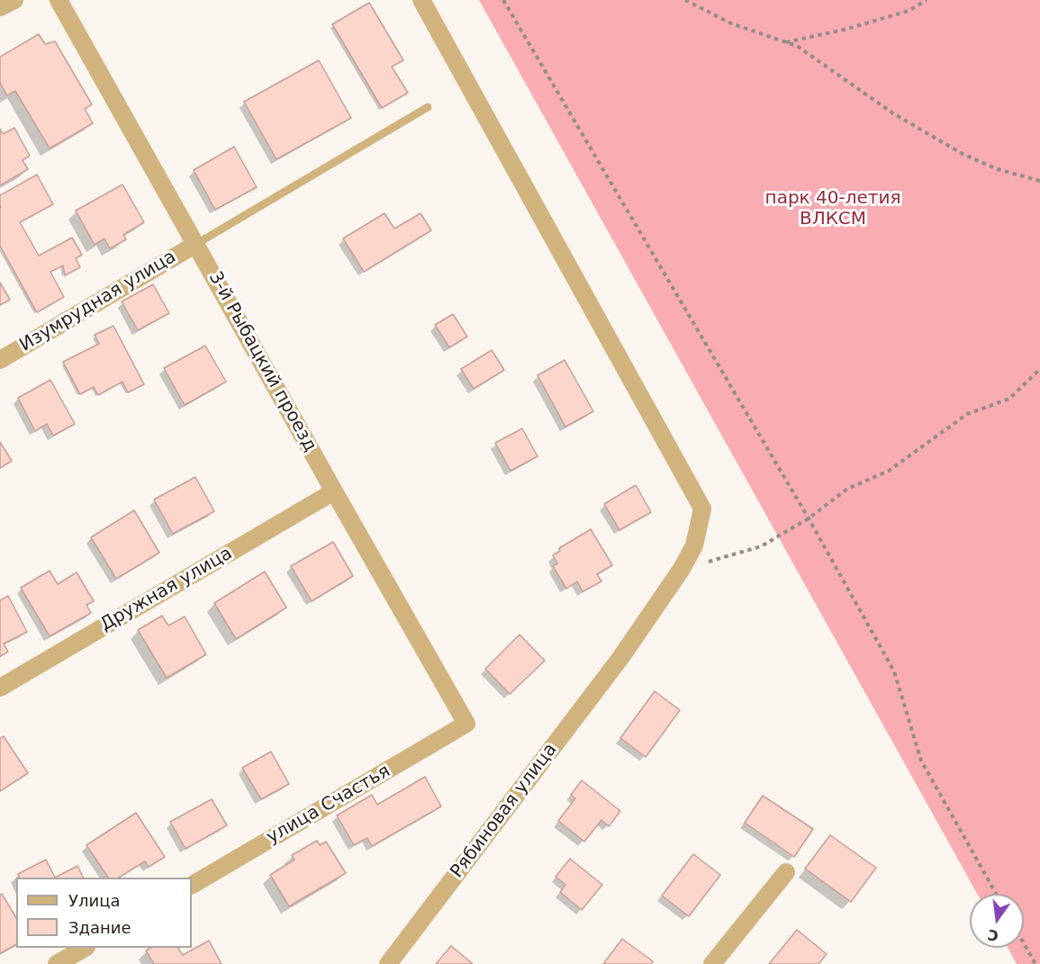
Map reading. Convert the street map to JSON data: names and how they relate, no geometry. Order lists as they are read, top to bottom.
{
  "streets": {
    "street": [
      "Изумрудная улица",
      "3-й Рыбацкий проезд",
      "Дружная улица",
      "улица Счастья",
      "Рябиновая улица"
    ]
  },
  "crossings": [
    ["Изумрудная улица", "3-й Рыбацкий проезд"],
    ["3-й Рыбацкий проезд", "Дружная улица"],
    ["3-й Рыбацкий проезд", "улица Счастья"]
  ],
  "parks": ["парк 40-летия ВЛКСМ"],
  "legend": ["Улица", "Здание"],
  "north": "bottom"
}
